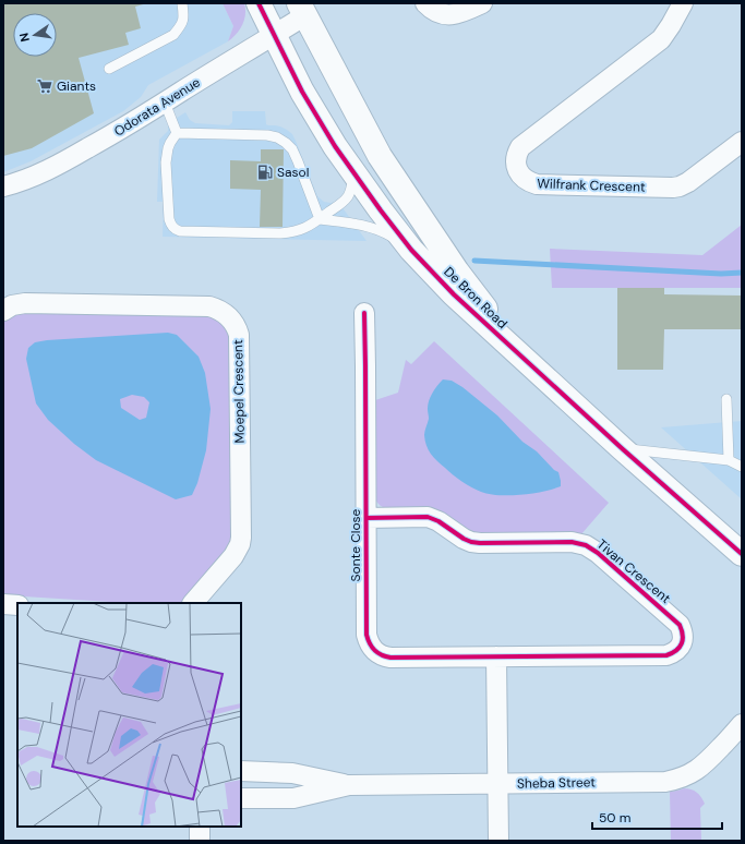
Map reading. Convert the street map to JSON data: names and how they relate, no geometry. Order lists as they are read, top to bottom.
{
  "streets": {
    "street": [
      "Odorata Avenue",
      "Wilfrank Crescent",
      "De Bron Road",
      "Moepel Crescent",
      "Sonte Close",
      "Tivan Crescent",
      "Sheba Street"
    ]
  },
  "crossings": [
    ["Odorata Avenue", "De Bron Road"],
    ["Sonte Close", "Tivan Crescent"]
  ],
  "places": {
    "supermarket": ["Giants"],
    "fuel station": ["Sasol"]
  },
  "scale_bar": "50 m",
  "north": "left"
}
